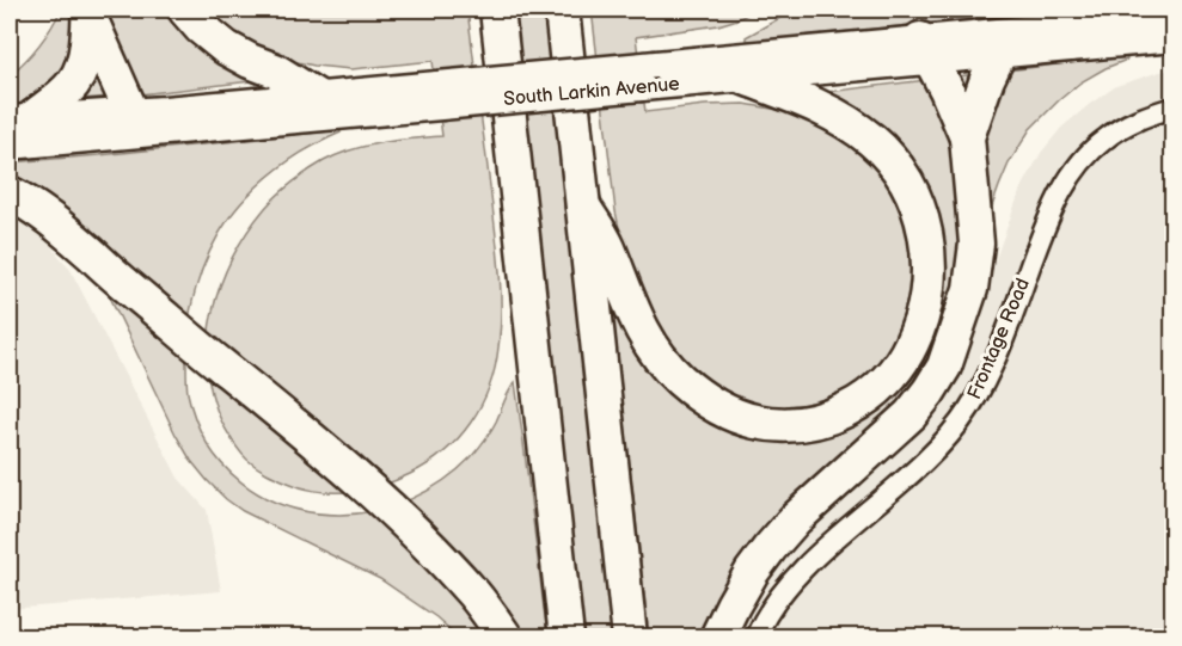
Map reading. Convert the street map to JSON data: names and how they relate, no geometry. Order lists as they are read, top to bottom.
{
  "streets": {
    "main road": ["South Larkin Avenue"],
    "street": ["Frontage Road"]
  }
}
